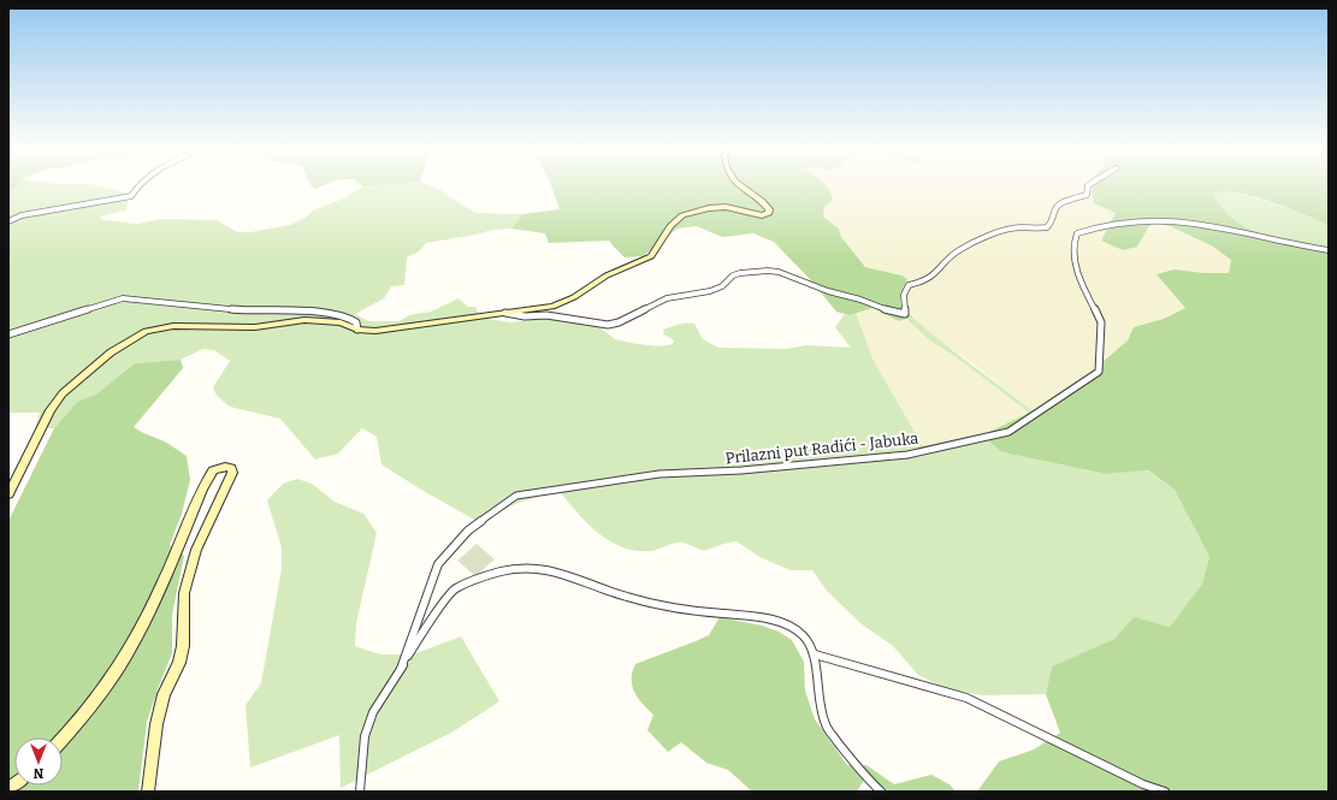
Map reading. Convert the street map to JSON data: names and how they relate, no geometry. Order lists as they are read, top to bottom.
{
  "streets": {
    "street": ["Prilazni put Radići - Jabuka"]
  },
  "north": "bottom"
}
